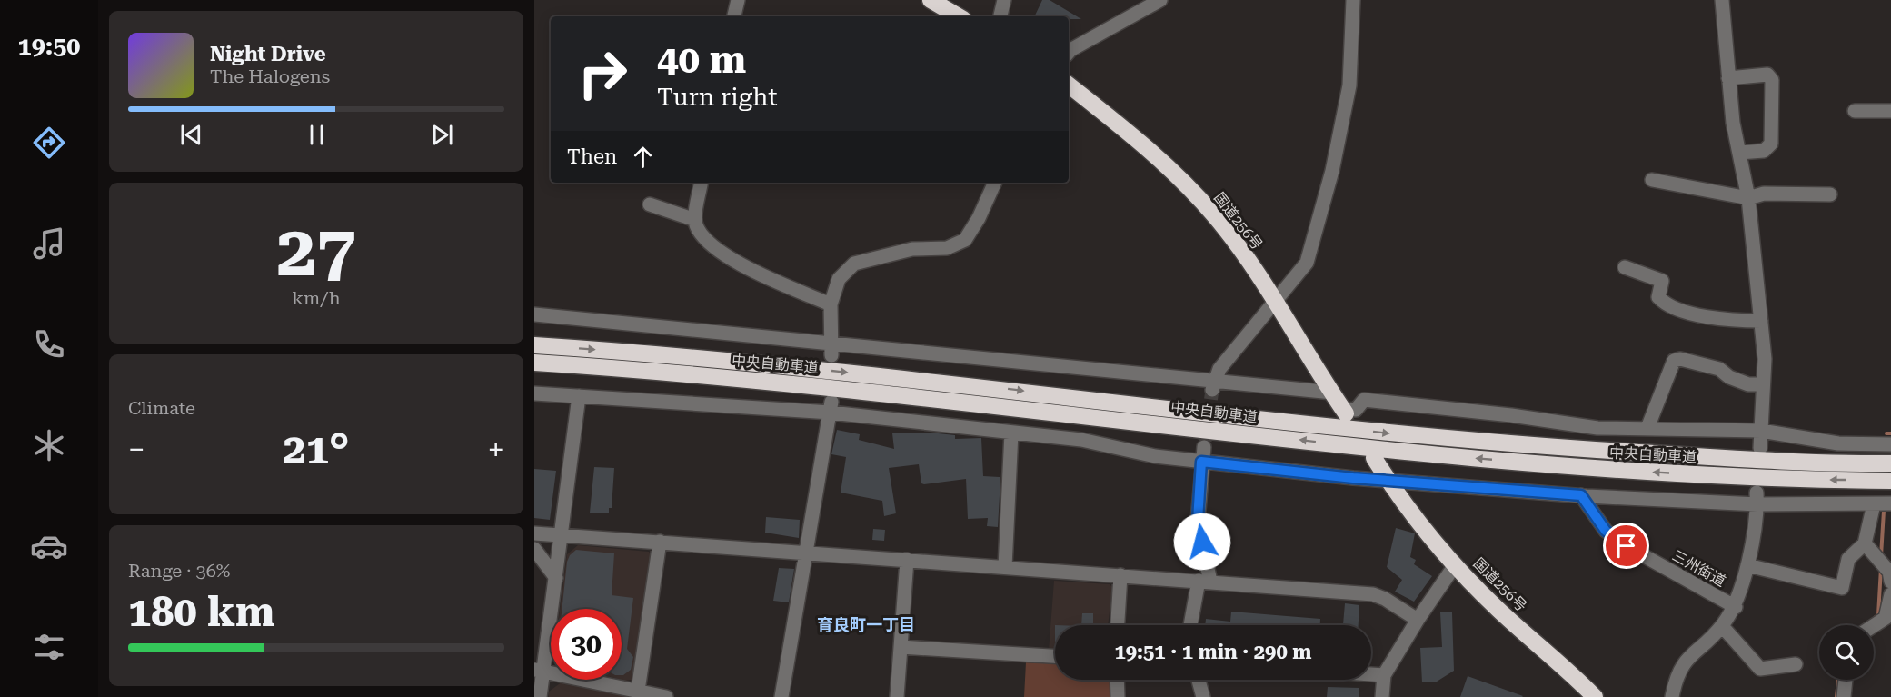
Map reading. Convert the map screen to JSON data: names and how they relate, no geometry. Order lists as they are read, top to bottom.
{
  "streets": {
    "highway": ["国道256号", "中央自動車道"],
    "street": ["三州街道"]
  },
  "districts": ["育良町一丁目"],
  "page": {
    "tabs": "19:50",
    "turn": ["40 m", "Turn right"],
    "song": ["Night Drive", "The Halogens"],
    "then": "Then",
    "tile": [
      ["27", "km/h"],
      "Climate",
      ["Range · 36%", "180 km"]
    ],
    "heat": ["−", "21°", "+"],
    "limit": "30",
    "trip": "19:51 · 1 min · 290 m"
  }
}
